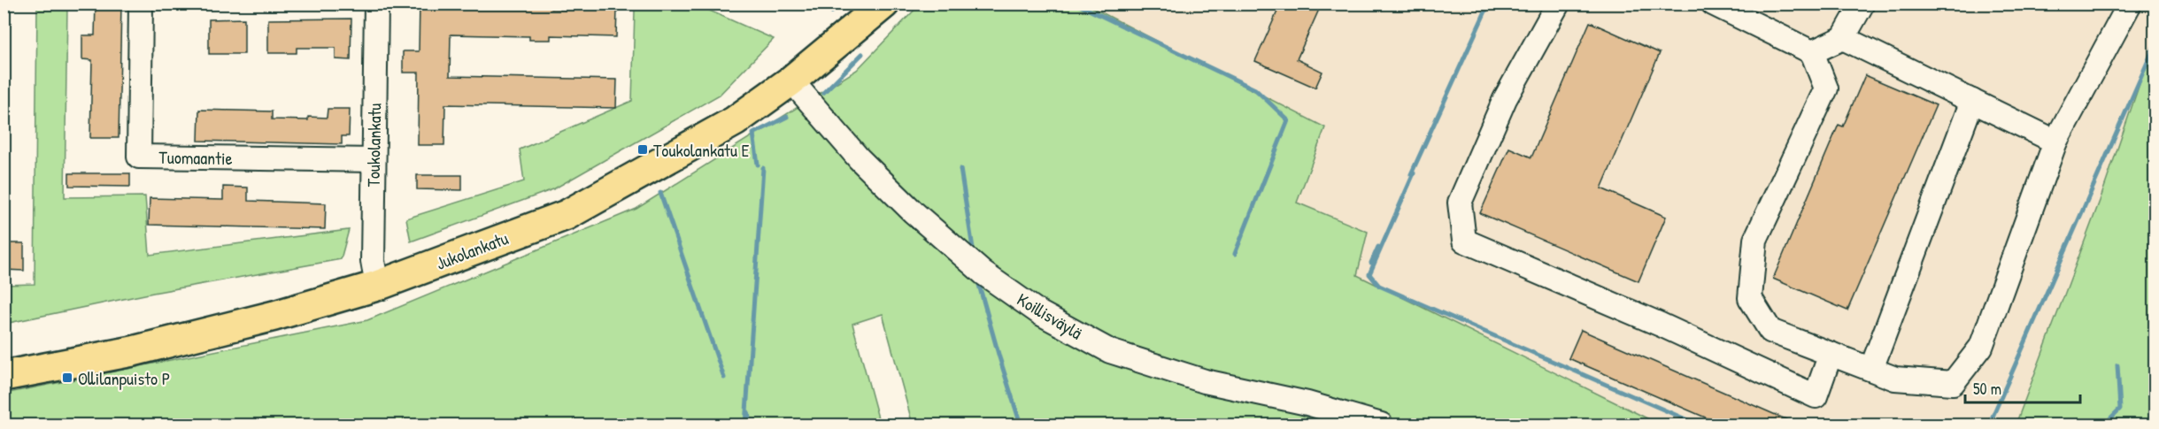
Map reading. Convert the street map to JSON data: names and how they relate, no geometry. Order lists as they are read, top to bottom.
{
  "streets": {
    "main road": ["Jukolankatu"],
    "street": ["Toukolankatu", "Tuomaantie", "Koillisväylä"]
  },
  "crossings": [
    ["Toukolankatu", "Tuomaantie"],
    ["Toukolankatu", "Jukolankatu"],
    ["Jukolankatu", "Koillisväylä"]
  ],
  "places": {
    "transit": ["Toukolankatu E", "Ollilanpuisto P"]
  },
  "scale_bar": "50 m"
}
